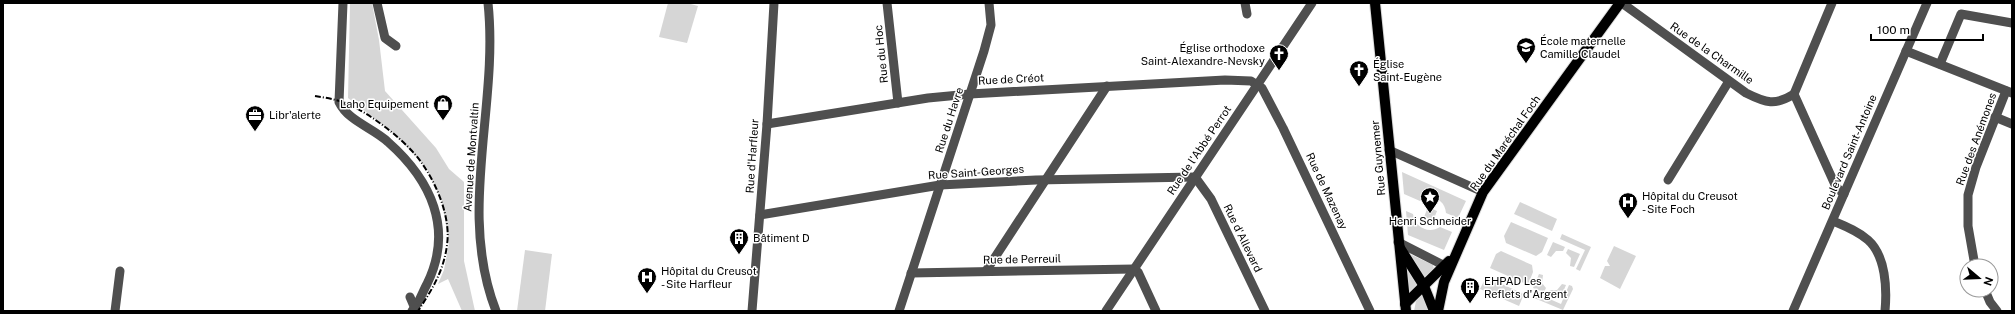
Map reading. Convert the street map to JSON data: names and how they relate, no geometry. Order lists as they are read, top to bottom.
{
  "streets": {
    "main road": ["Rue du Maréchal Foch", "Rue Guynemer"],
    "street": [
      "Rue de la Charmille",
      "Rue du Hoc",
      "Rue de Créot",
      "Rue du Havre",
      "Rue des Anémones",
      "Rue de l'Abbé Perrot",
      "Boulevard Saint-Antoine",
      "Rue d'Harfleur",
      "Avenue de Montvaltin",
      "Rue Saint-Georges",
      "Rue de Mazenay",
      "Rue d'Allevard",
      "Rue de Perreuil"
    ]
  },
  "crossings": [
    ["Rue de la Charmille", "Rue du Maréchal Foch"],
    ["Rue du Hoc", "Rue de Créot"],
    ["Rue de Créot", "Rue du Havre"],
    ["Rue de Créot", "Rue de l'Abbé Perrot"],
    ["Rue de Créot", "Rue d'Harfleur"],
    ["Rue de Créot", "Rue de Mazenay"],
    ["Rue du Havre", "Rue Saint-Georges"],
    ["Rue du Havre", "Rue de Perreuil"],
    ["Rue de l'Abbé Perrot", "Rue Saint-Georges"],
    ["Rue de l'Abbé Perrot", "Rue de Mazenay"],
    ["Rue de l'Abbé Perrot", "Rue d'Allevard"],
    ["Rue de l'Abbé Perrot", "Rue de Perreuil"],
    ["Rue d'Harfleur", "Rue Saint-Georges"],
    ["Rue Saint-Georges", "Rue d'Allevard"]
  ],
  "places": {
    "school or university": ["École maternelle Camille Claudel"],
    "church": ["Église orthodoxe Saint-Alexandre-Nevsky", "Église Saint-Eugène"],
    "shop": ["Laho Equipement"],
    "office": ["Libr'alerte"],
    "place": ["Henri Schneider"],
    "hospital": ["Hôpital du Creusot - Site Foch", "Hôpital du Creusot - Site Harfleur"],
    "building": ["Bâtiment D", "EHPAD Les Reflets d'Argent"]
  },
  "scale_bar": "100 m",
  "north": "right"
}
